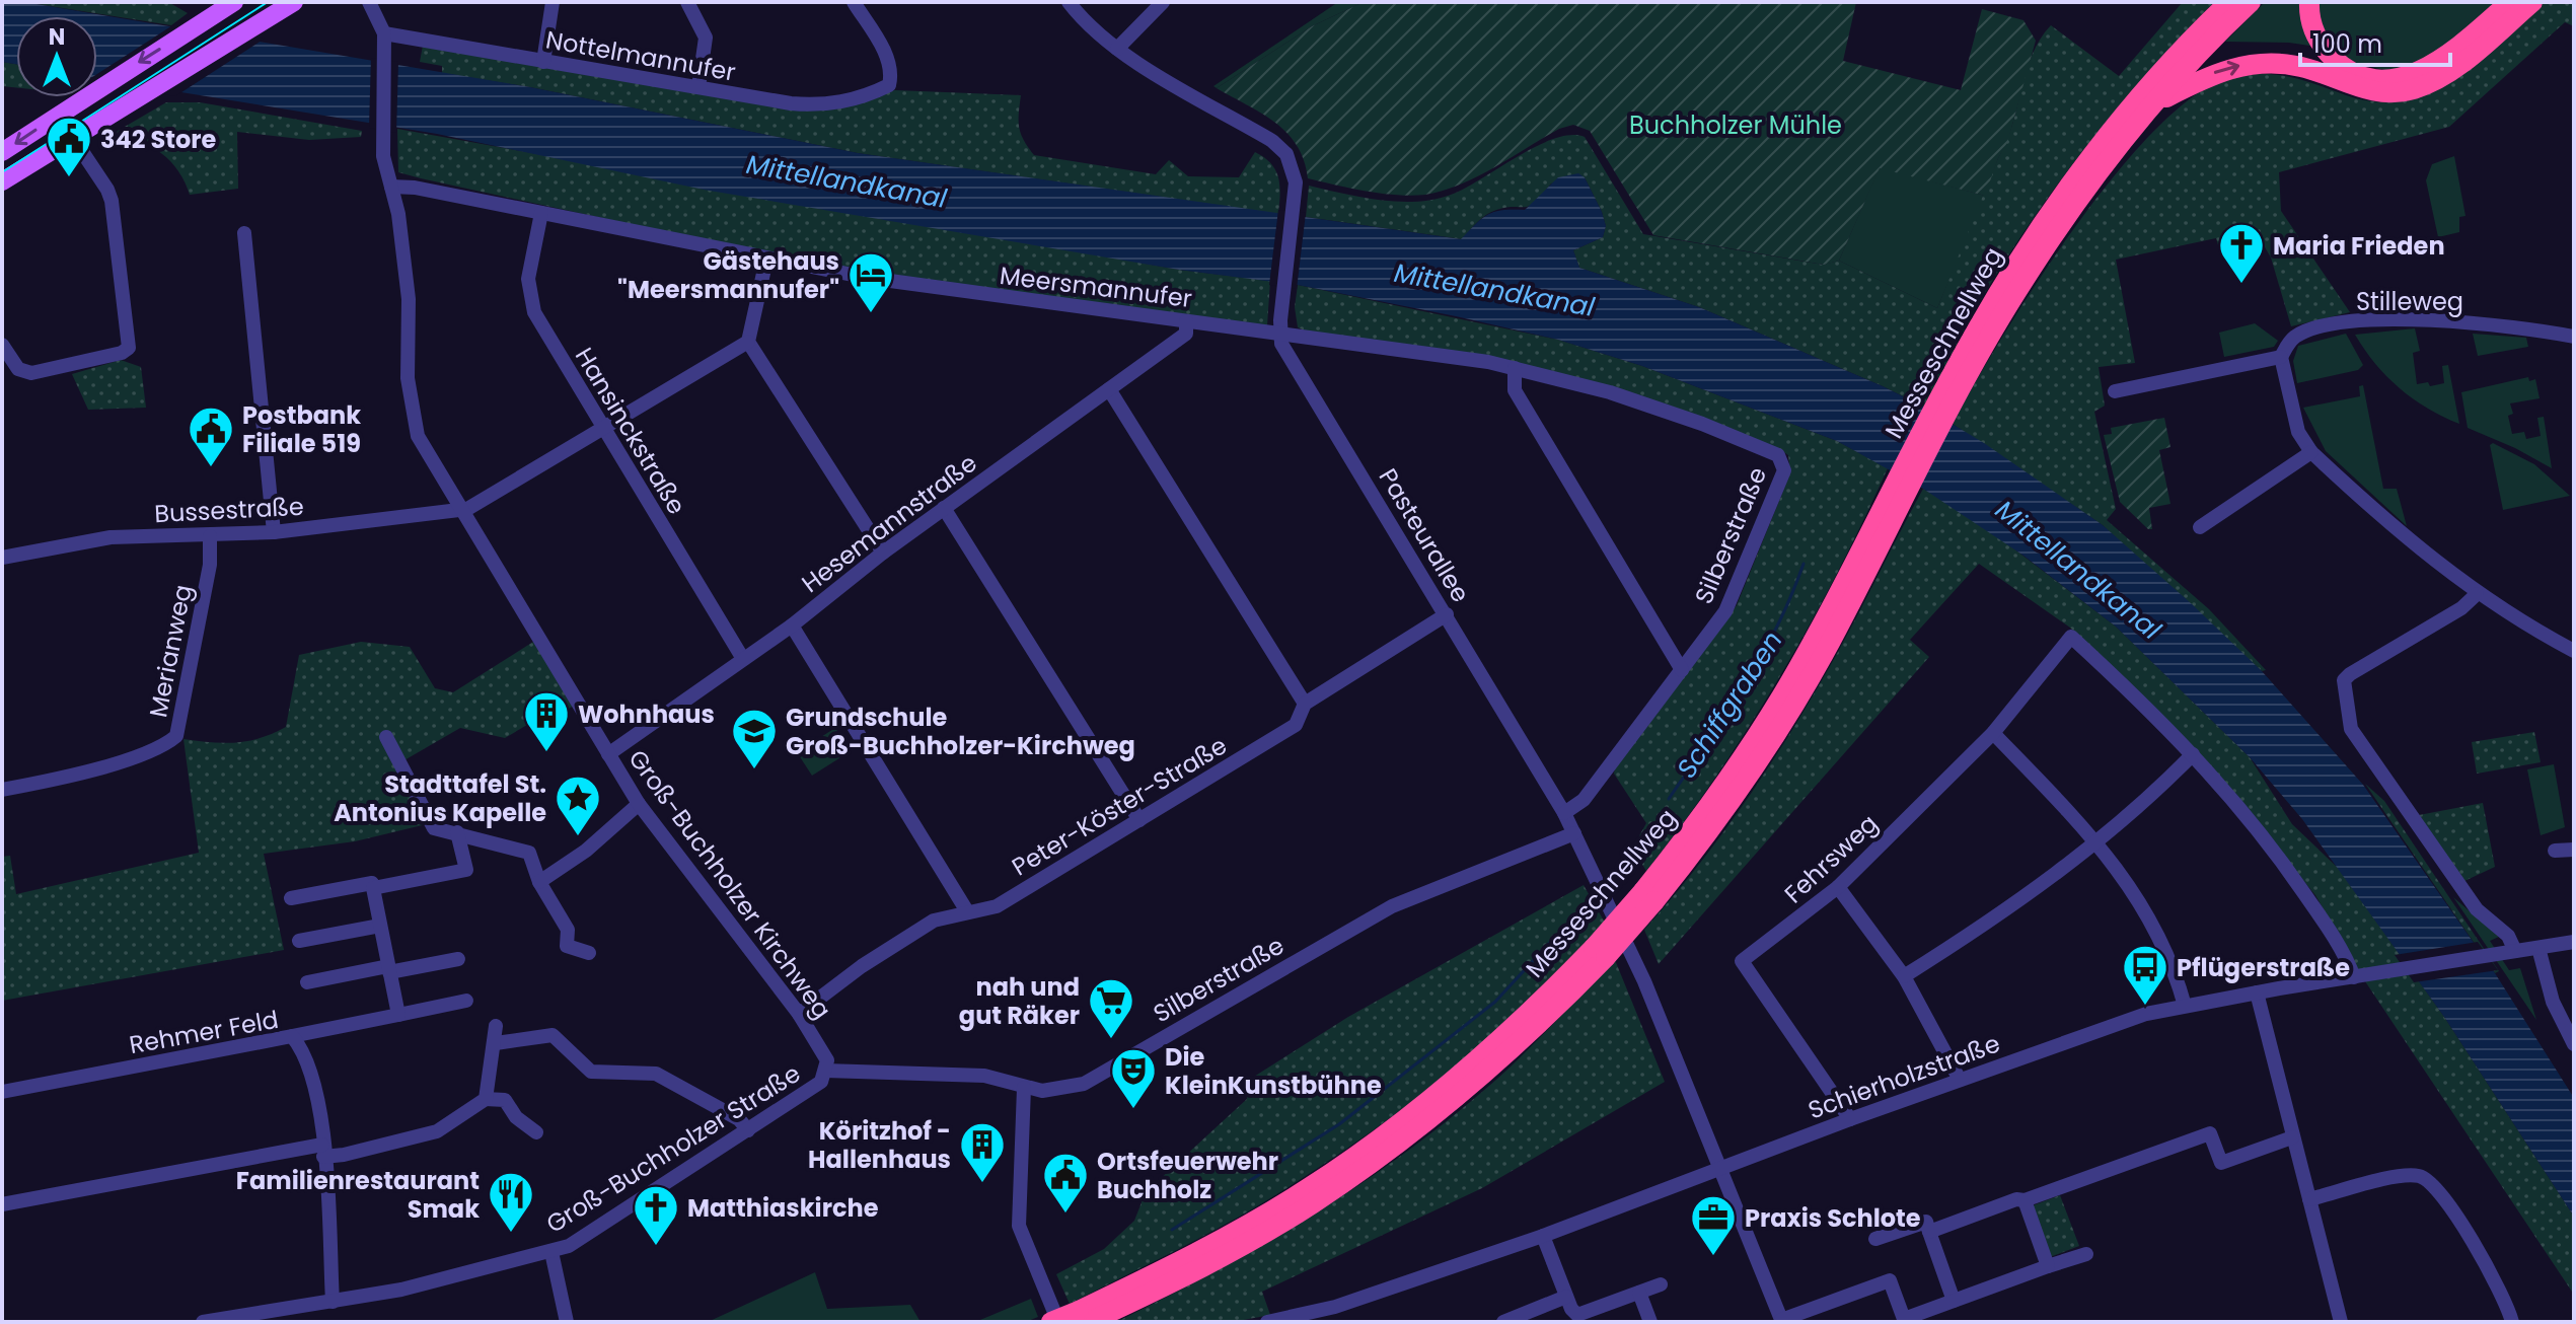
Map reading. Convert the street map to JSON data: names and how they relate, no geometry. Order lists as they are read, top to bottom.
{
  "streets": {
    "highway": ["Messeschnellweg"],
    "street": [
      "Nottelmannufer",
      "Meersmannufer",
      "Stilleweg",
      "Hansinckstraße",
      "Bussestraße",
      "Hesemannstraße",
      "Pasteurallee",
      "Silberstraße",
      "Merianweg",
      "Peter-Köster-Straße",
      "Fehrsweg",
      "Groß-Buchholzer Kirchweg",
      "Rehmer Feld",
      "Schierholzstraße",
      "Groß-Buchholzer Straße"
    ]
  },
  "crossings": [
    ["Nottelmannufer", "Groß-Buchholzer Kirchweg"],
    ["Meersmannufer", "Hansinckstraße"],
    ["Meersmannufer", "Hesemannstraße"],
    ["Meersmannufer", "Pasteurallee"],
    ["Meersmannufer", "Silberstraße"],
    ["Meersmannufer", "Groß-Buchholzer Kirchweg"],
    ["Hansinckstraße", "Hesemannstraße"],
    ["Bussestraße", "Merianweg"],
    ["Bussestraße", "Groß-Buchholzer Kirchweg"],
    ["Hesemannstraße", "Groß-Buchholzer Kirchweg"],
    ["Pasteurallee", "Silberstraße"],
    ["Pasteurallee", "Peter-Köster-Straße"],
    ["Pasteurallee", "Schierholzstraße"],
    ["Silberstraße", "Groß-Buchholzer Kirchweg"],
    ["Silberstraße", "Groß-Buchholzer Straße"],
    ["Peter-Köster-Straße", "Groß-Buchholzer Kirchweg"],
    ["Fehrsweg", "Schierholzstraße"],
    ["Groß-Buchholzer Kirchweg", "Groß-Buchholzer Straße"],
    ["Rehmer Feld", "Groß-Buchholzer Straße"]
  ],
  "water": ["Mittellandkanal", "Schiffgraben"],
  "parks": ["Buchholzer Mühle"],
  "places": {
    "public building": ["342 Store", "Postbank Filiale 519", "Ortsfeuerwehr Buchholz"],
    "church": ["Maria Frieden", "Matthiaskirche"],
    "hotel": ["Gästehaus \"Meersmannufer\""],
    "building": ["Wohnhaus", "Köritzhof - Hallenhaus"],
    "school or university": ["Grundschule Groß-Buchholzer-Kirchweg"],
    "place": ["Stadttafel St. Antonius Kapelle"],
    "bus stop": ["Pflügerstraße"],
    "supermarket": ["nah und gut Räker"],
    "theatre": ["Die KleinKunstbühne"],
    "restaurant": ["Familienrestaurant Smak"],
    "office": ["Praxis Schlote"]
  },
  "scale_bar": "100 m",
  "north": "top"
}
